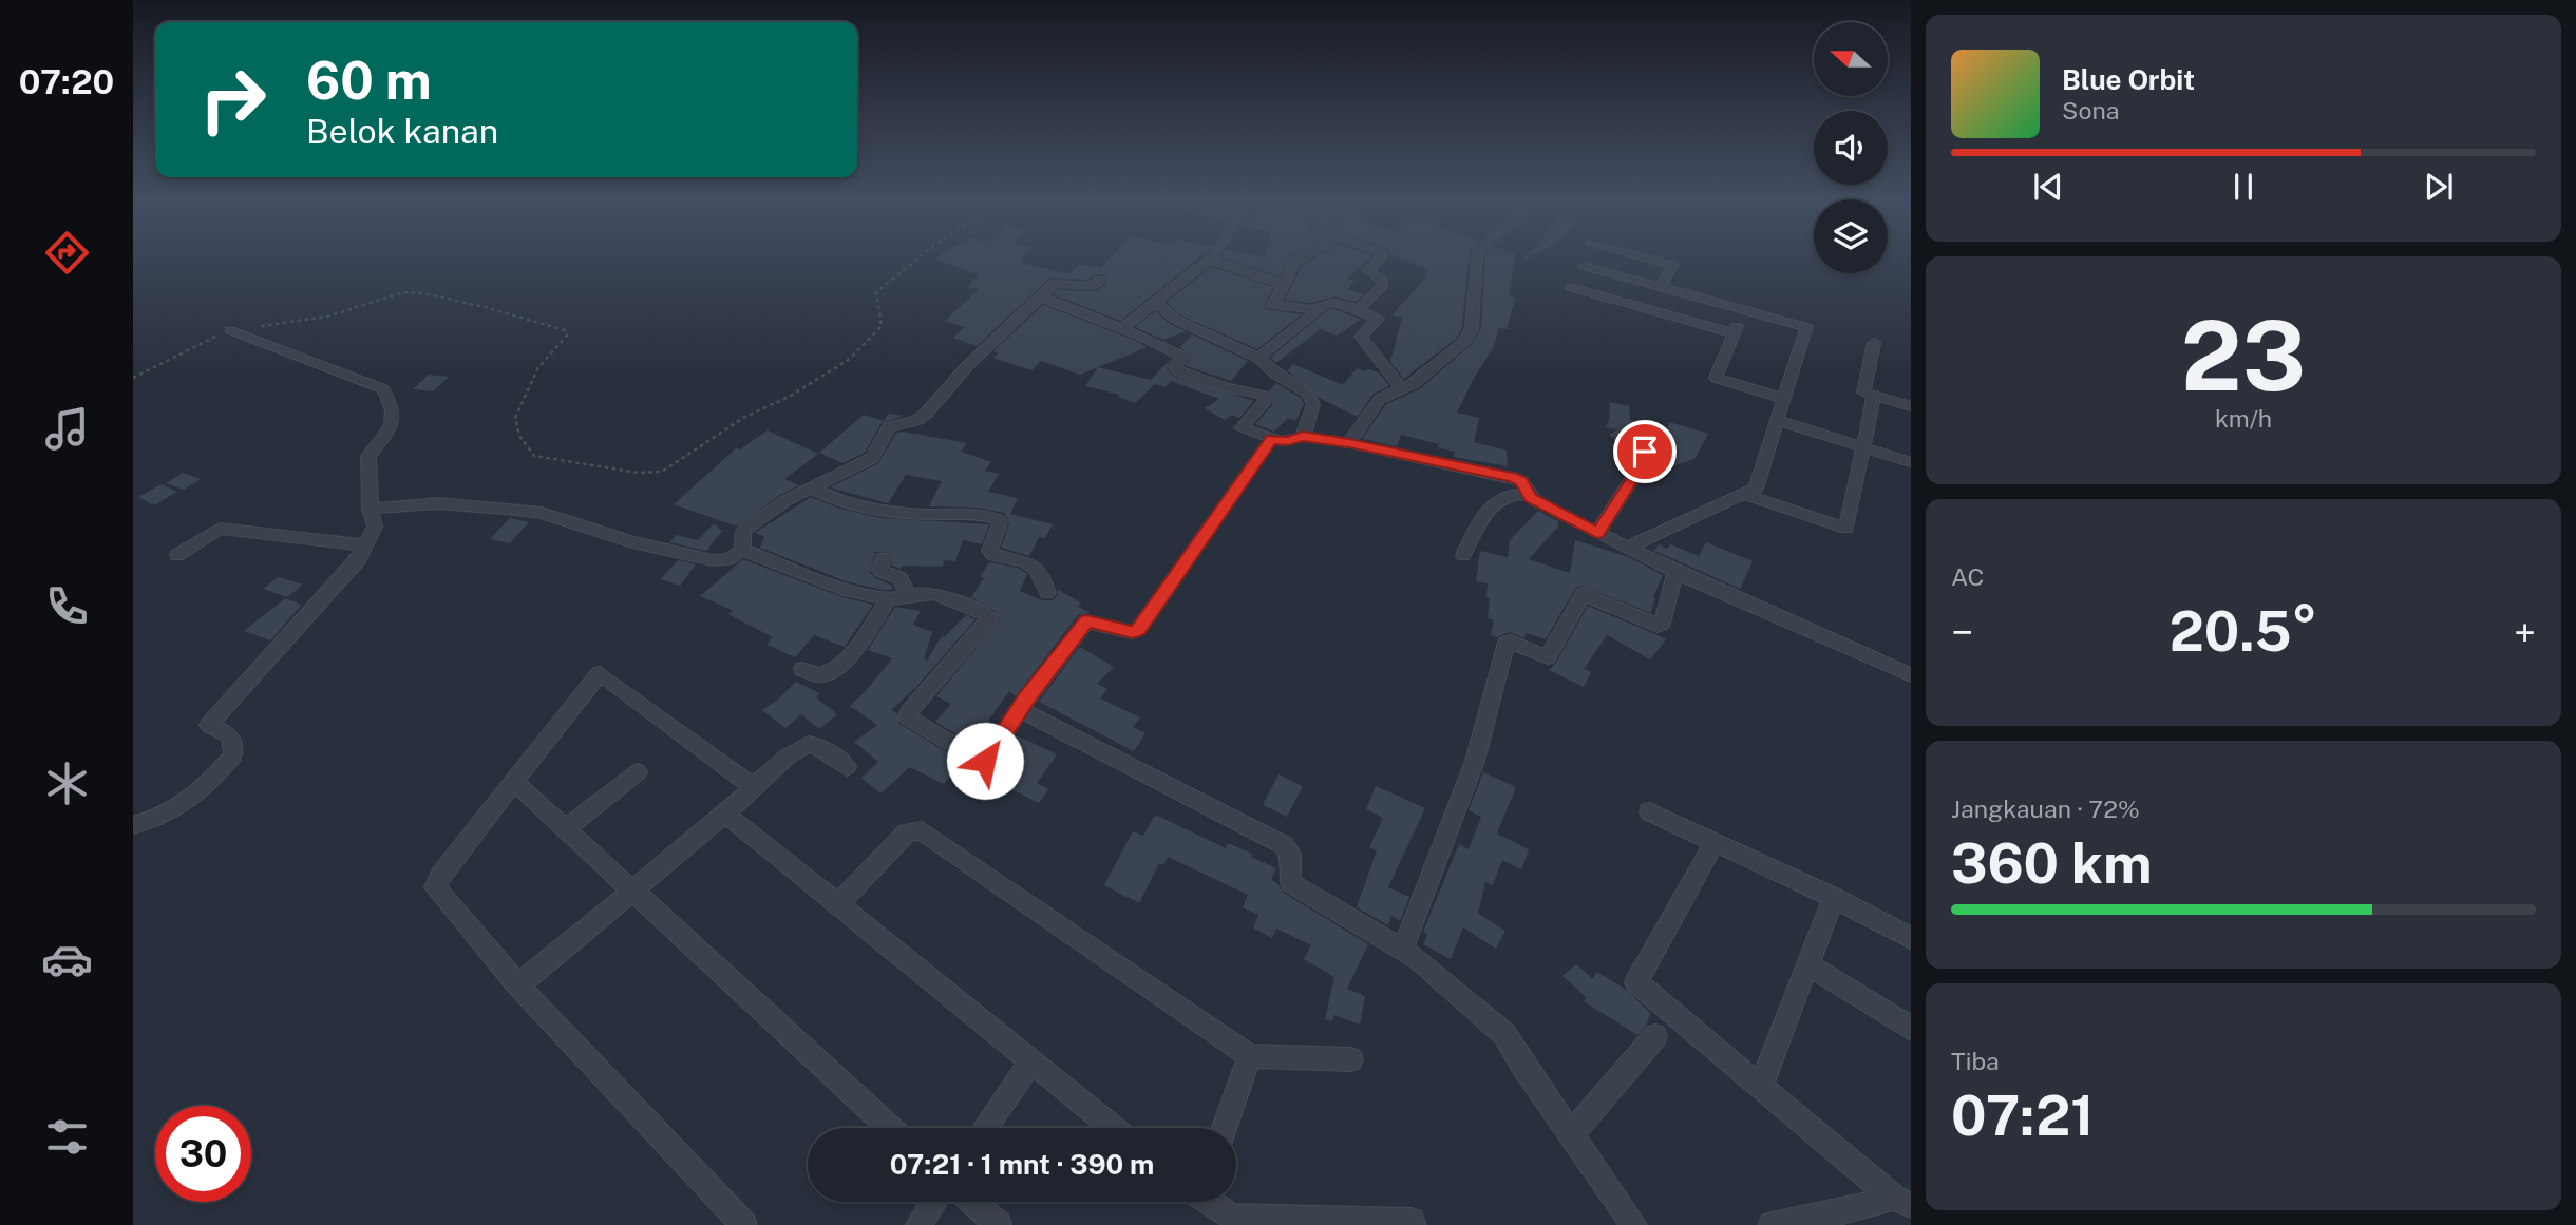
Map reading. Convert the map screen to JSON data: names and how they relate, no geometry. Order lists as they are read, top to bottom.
{
  "north": "left",
  "page": {
    "tabs": "07:20",
    "turn": ["60 m", "Belok kanan"],
    "song": ["Blue Orbit", "Sona"],
    "tile": [
      ["23", "km/h"],
      "AC",
      ["Jangkauan · 72%", "360 km"],
      ["Tiba", "07:21"]
    ],
    "heat": ["−", "20.5°", "+"],
    "limit": "30",
    "trip": "07:21 · 1 mnt · 390 m"
  }
}
